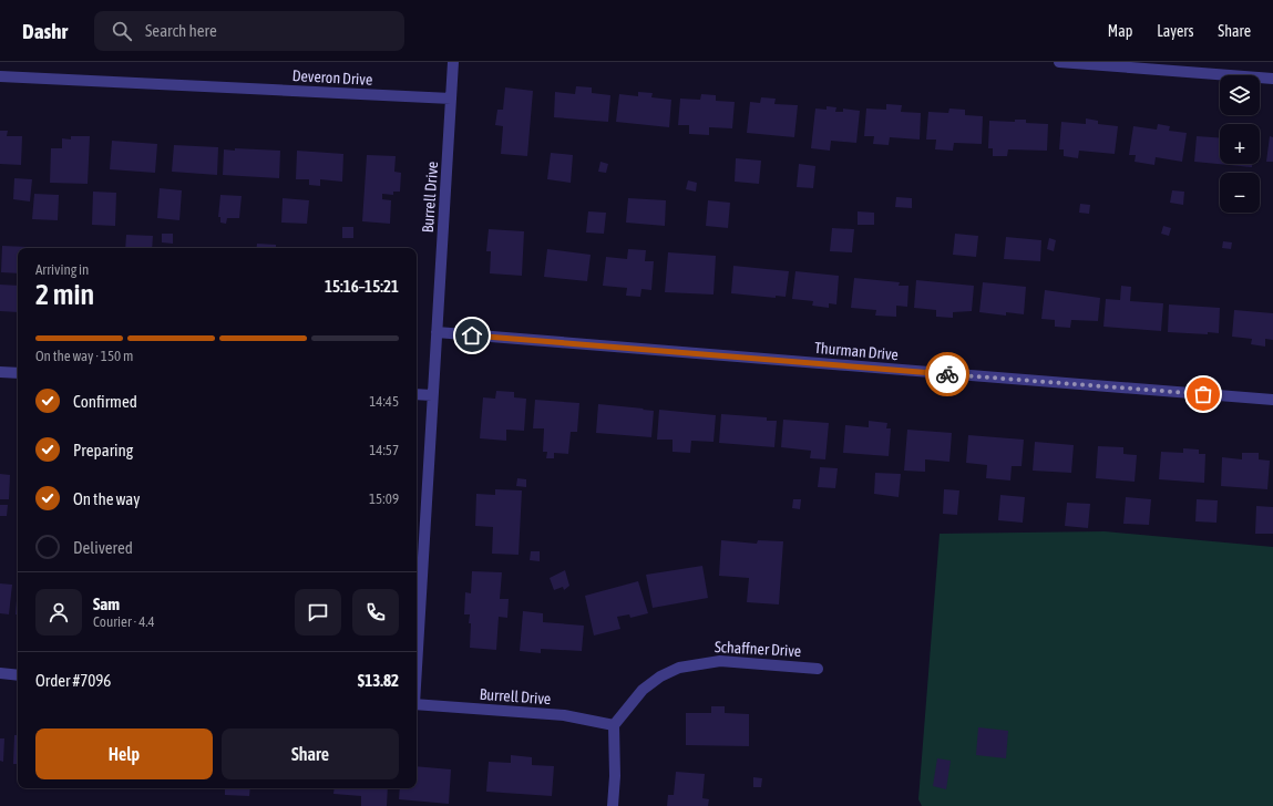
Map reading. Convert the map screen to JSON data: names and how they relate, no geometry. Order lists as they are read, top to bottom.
{
  "streets": {
    "street": [
      "Deveron Drive",
      "Burrell Drive",
      "Thurman Drive",
      "Schaffner Drive"
    ]
  },
  "crossings": [
    ["Deveron Drive", "Burrell Drive"],
    ["Burrell Drive", "Thurman Drive"],
    ["Burrell Drive", "Schaffner Drive"]
  ],
  "page": {
    "header": "Dashr",
    "search": "Search here",
    "nav": ["Map", "Layers", "Share"],
    "map_buttons": ["+", "−"],
    "heading": ["2 min", "Arriving in", "15:16–15:21"],
    "panel": [
      "Sam",
      "Courier · 4.4",
      "Order #7096",
      "$13.82"
    ],
    "bar": "On the way · 150 m",
    "list": [
      ["Confirmed", "14:45"],
      ["Preparing", "14:57"],
      ["On the way", "15:09"],
      "Delivered"
    ],
    "buttons": ["Help", "Share"]
  }
}
